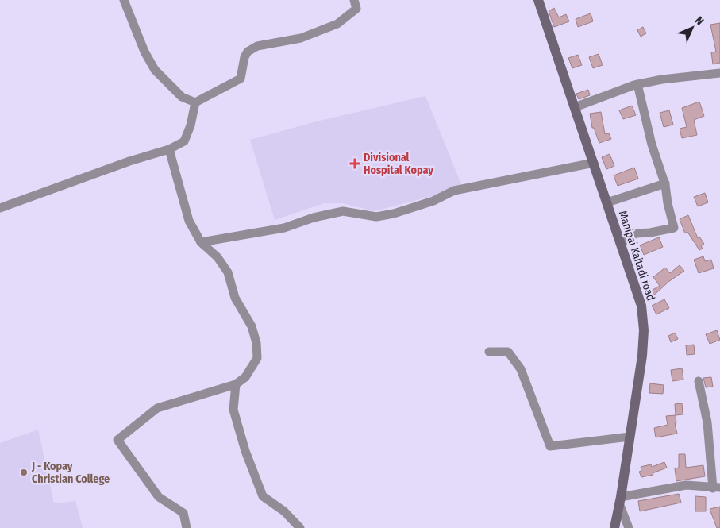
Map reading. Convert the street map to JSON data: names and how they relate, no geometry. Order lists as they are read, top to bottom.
{
  "streets": {
    "main road": ["Manipai Kaitadi road"]
  },
  "places": {
    "health": ["Divisional Hospital Kopay"],
    "other": ["J - Kopay Christian College"]
  },
  "north": "top right"
}
